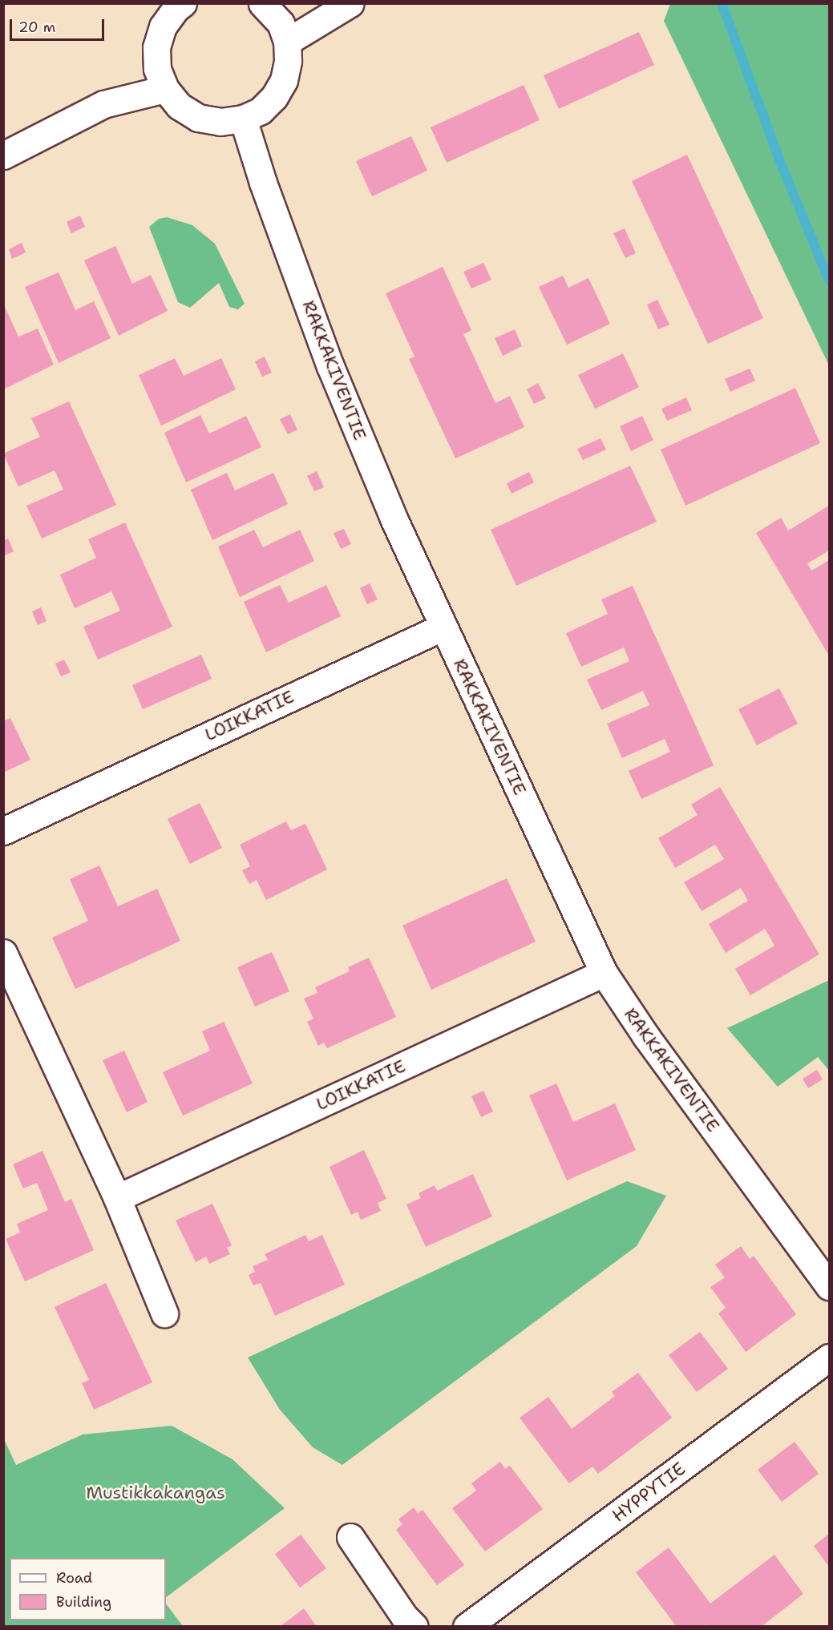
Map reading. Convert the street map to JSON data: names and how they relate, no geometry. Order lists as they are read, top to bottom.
{
  "streets": {
    "street": ["RAKKAKIVENTIE", "LOIKKATIE", "HYPPYTIE"]
  },
  "crossings": [
    ["RAKKAKIVENTIE", "LOIKKATIE"]
  ],
  "parks": ["Mustikkakangas"],
  "legend": ["Road", "Building"],
  "scale_bar": "20 m"
}
